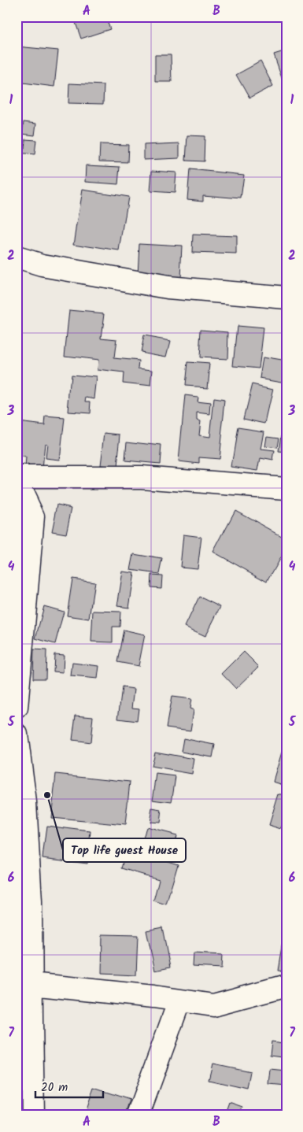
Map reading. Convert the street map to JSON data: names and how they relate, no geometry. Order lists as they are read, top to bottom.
{
  "places": ["Top life guest House"],
  "scale_bar": "20 m",
  "grid": {
    "columns": ["A", "B"],
    "rows": [
      "1",
      "2",
      "3",
      "4",
      "5",
      "6",
      "7"
    ]
  }
}
